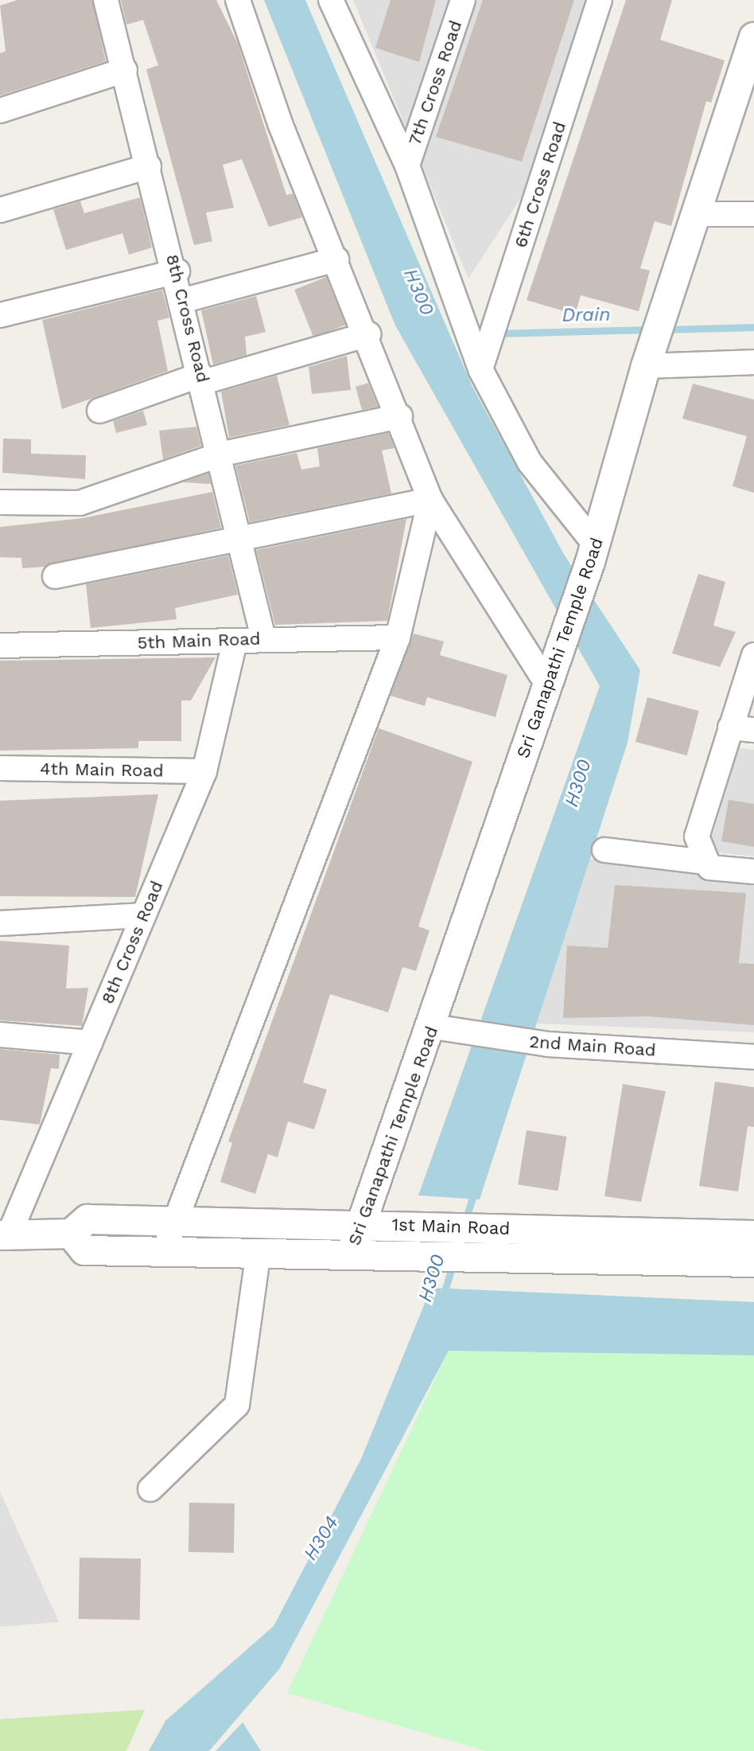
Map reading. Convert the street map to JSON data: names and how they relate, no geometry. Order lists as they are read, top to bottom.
{
  "streets": {
    "street": [
      "7th Cross Road",
      "6th Cross Road",
      "8th Cross Road",
      "5th Main Road",
      "Sri Ganapathi Temple Road",
      "4th Main Road",
      "2nd Main Road",
      "1st Main Road"
    ]
  },
  "crossings": [
    ["8th Cross Road", "5th Main Road"],
    ["8th Cross Road", "4th Main Road"],
    ["8th Cross Road", "1st Main Road"],
    ["Sri Ganapathi Temple Road", "2nd Main Road"],
    ["Sri Ganapathi Temple Road", "1st Main Road"]
  ],
  "water": ["H300", "Drain", "H304"]
}
